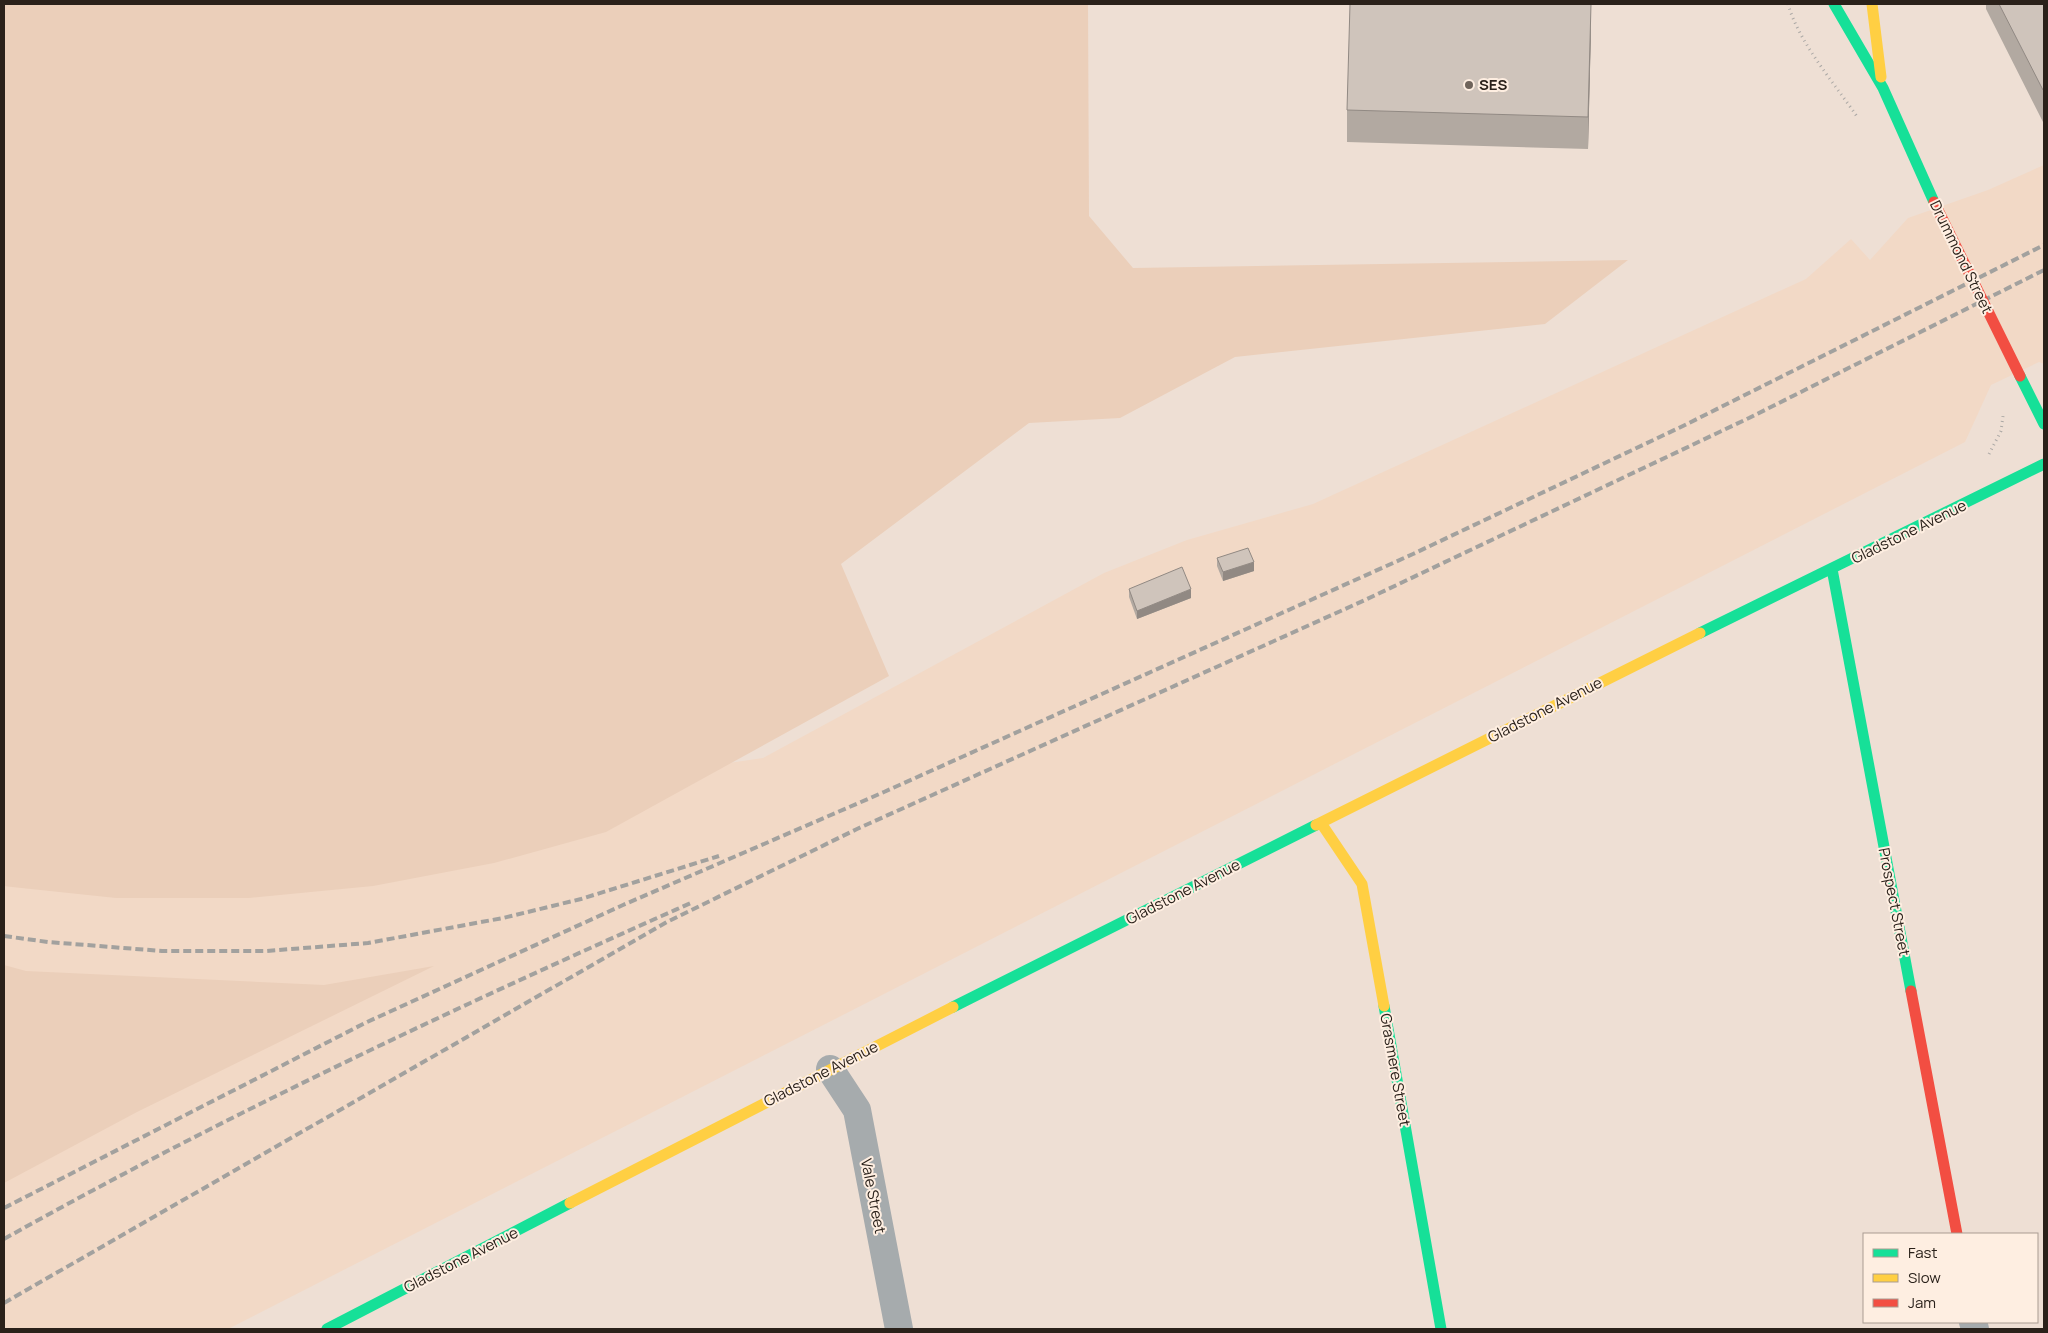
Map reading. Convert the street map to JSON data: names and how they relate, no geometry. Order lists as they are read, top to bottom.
{
  "streets": {
    "main road": [
      "Drummond Street",
      "Gladstone Avenue",
      "Prospect Street",
      "Grasmere Street"
    ],
    "street": ["Vale Street"]
  },
  "crossings": [
    ["Gladstone Avenue", "Prospect Street"],
    ["Gladstone Avenue", "Grasmere Street"],
    ["Gladstone Avenue", "Vale Street"]
  ],
  "places": ["SES"],
  "legend": ["Fast", "Slow", "Jam"]
}
